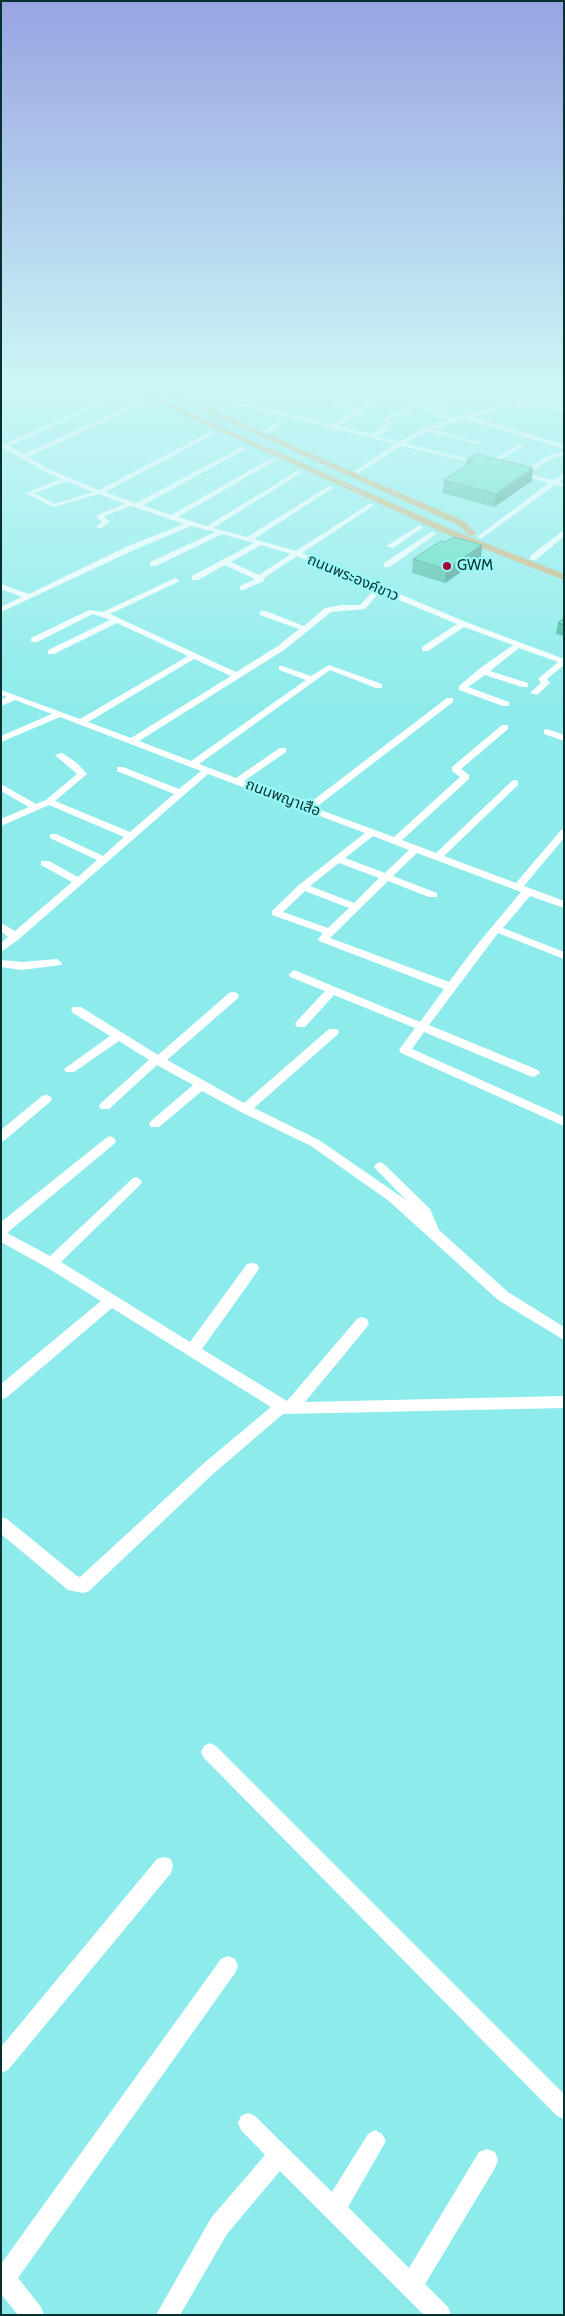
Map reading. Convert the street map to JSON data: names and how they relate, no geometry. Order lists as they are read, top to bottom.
{
  "streets": {
    "street": ["ถนนพระองค์ขาว", "ถนนพญาเสือ"]
  },
  "places": ["GWM"]
}
